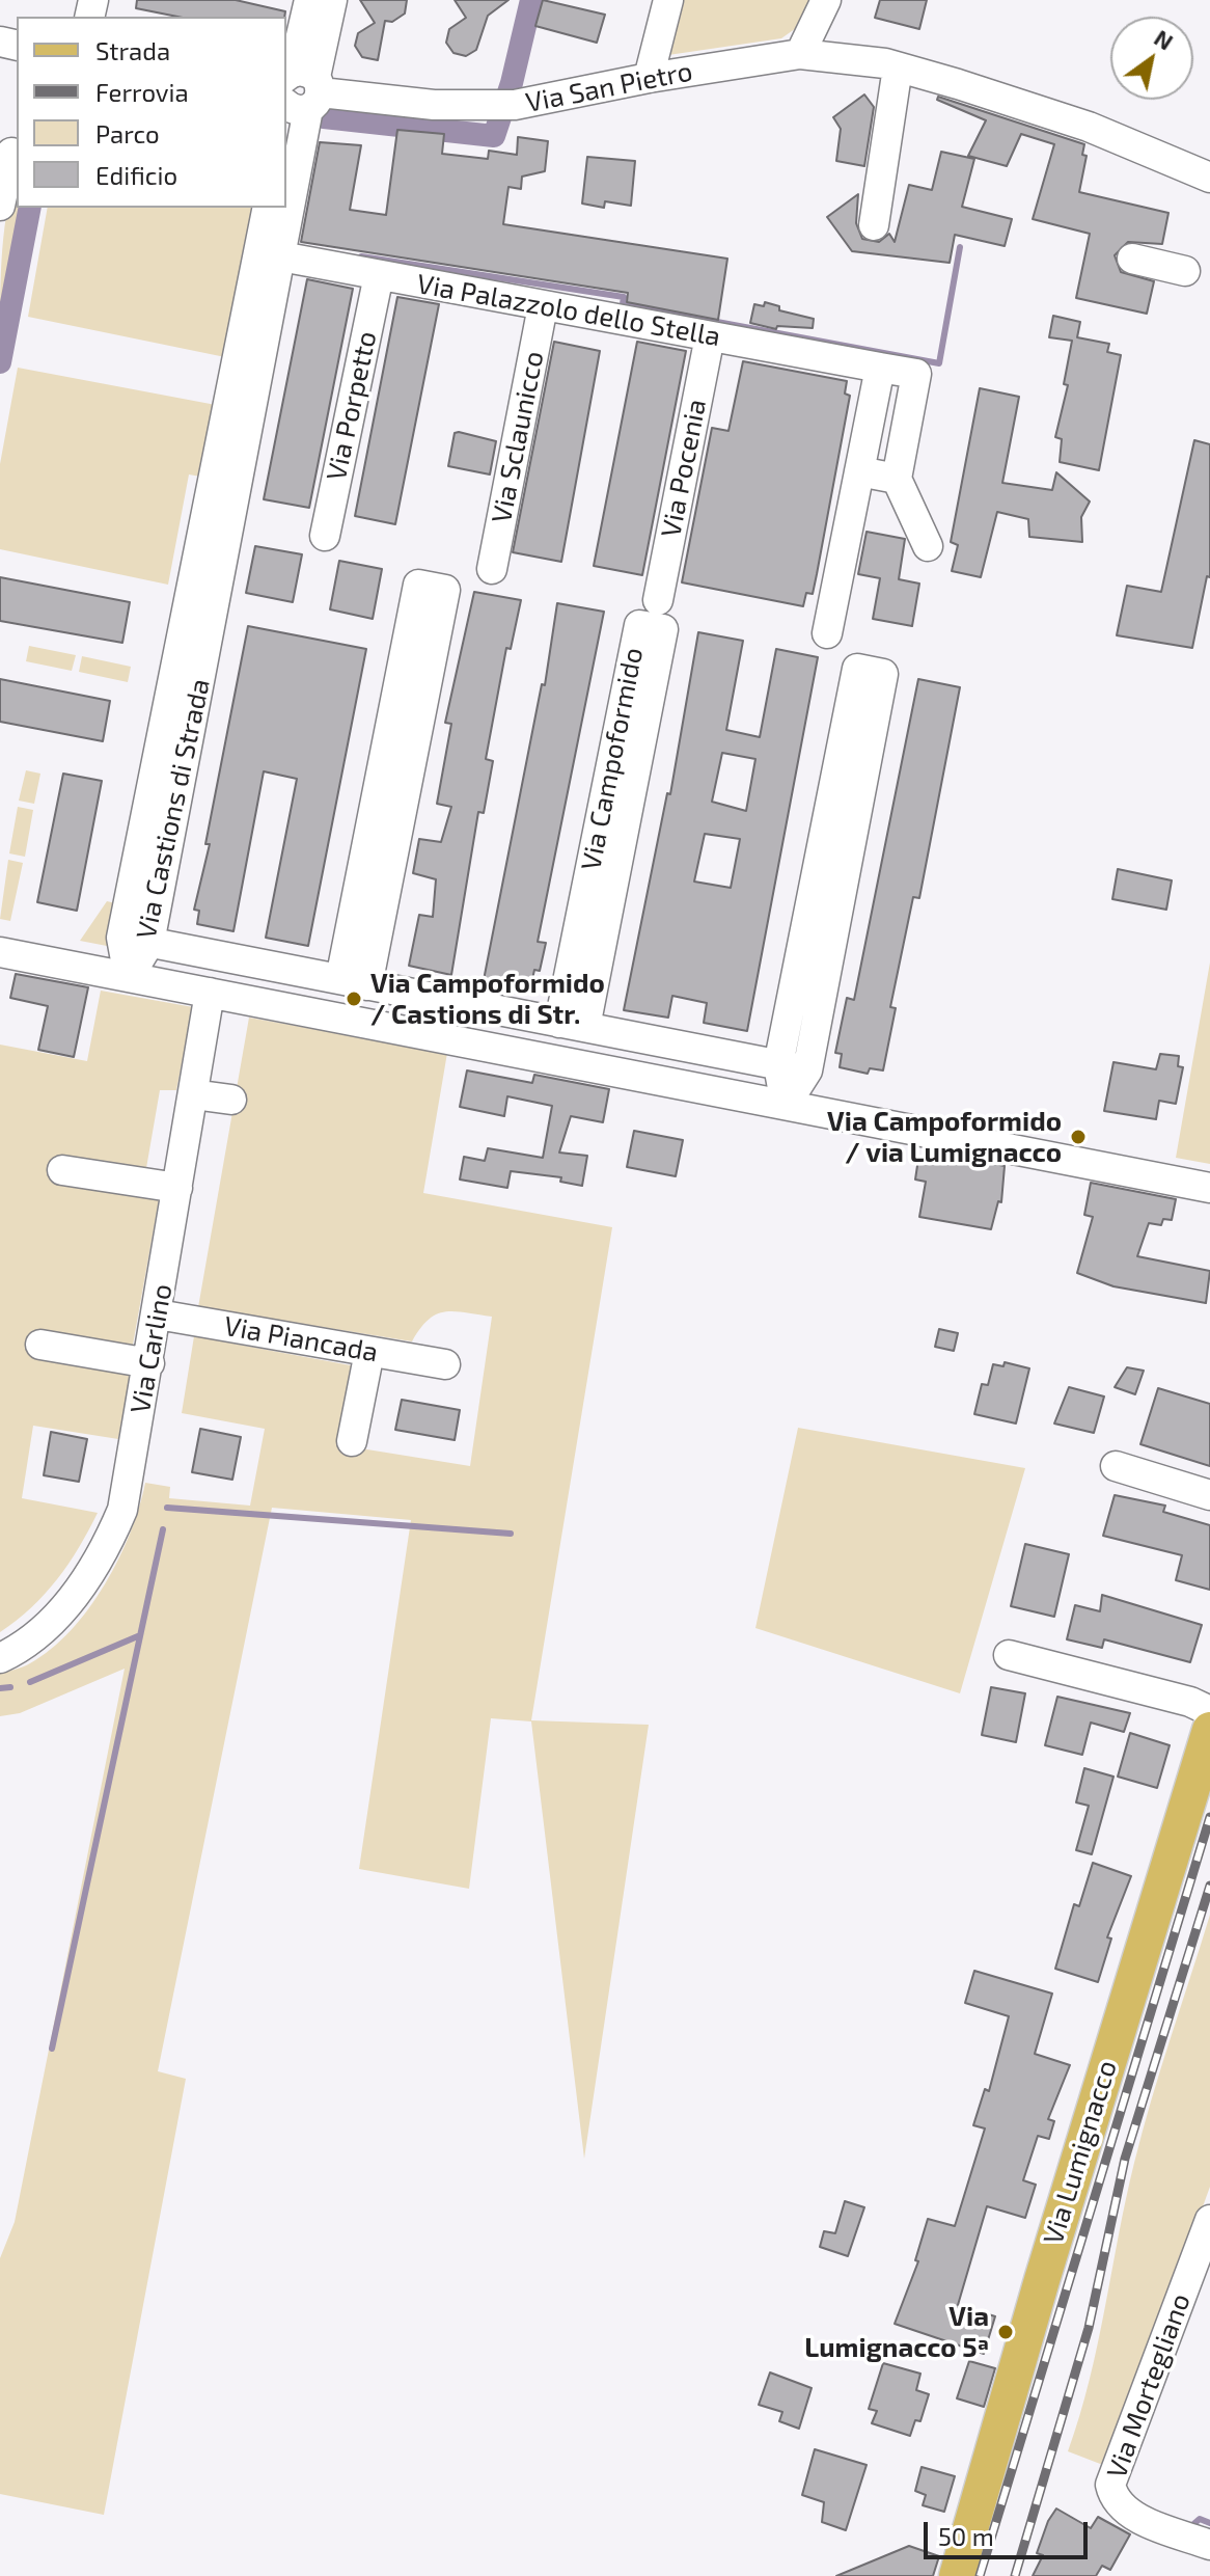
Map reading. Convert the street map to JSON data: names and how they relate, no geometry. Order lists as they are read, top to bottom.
{
  "streets": {
    "main road": ["Via Lumignacco"],
    "street": [
      "Via San Pietro",
      "Via Palazzolo dello Stella",
      "Via Porpetto",
      "Via Sclaunicco",
      "Via Pocenia",
      "Via Campoformido",
      "Via Castions di Strada",
      "Via Piancada",
      "Via Carlino",
      "Via Mortegliano"
    ]
  },
  "crossings": [
    ["Via San Pietro", "Via Castions di Strada"],
    ["Via Palazzolo dello Stella", "Via Porpetto"],
    ["Via Palazzolo dello Stella", "Via Sclaunicco"],
    ["Via Palazzolo dello Stella", "Via Pocenia"],
    ["Via Palazzolo dello Stella", "Via Castions di Strada"],
    ["Via Piancada", "Via Carlino"]
  ],
  "places": ["Via Campoformido / Castions di Str.", "Via Campoformido / via Lumignacco", "Via Lumignacco 5ª"],
  "legend": [
    "Strada",
    "Ferrovia",
    "Parco",
    "Edificio"
  ],
  "scale_bar": "50 m",
  "north": "top right"
}
